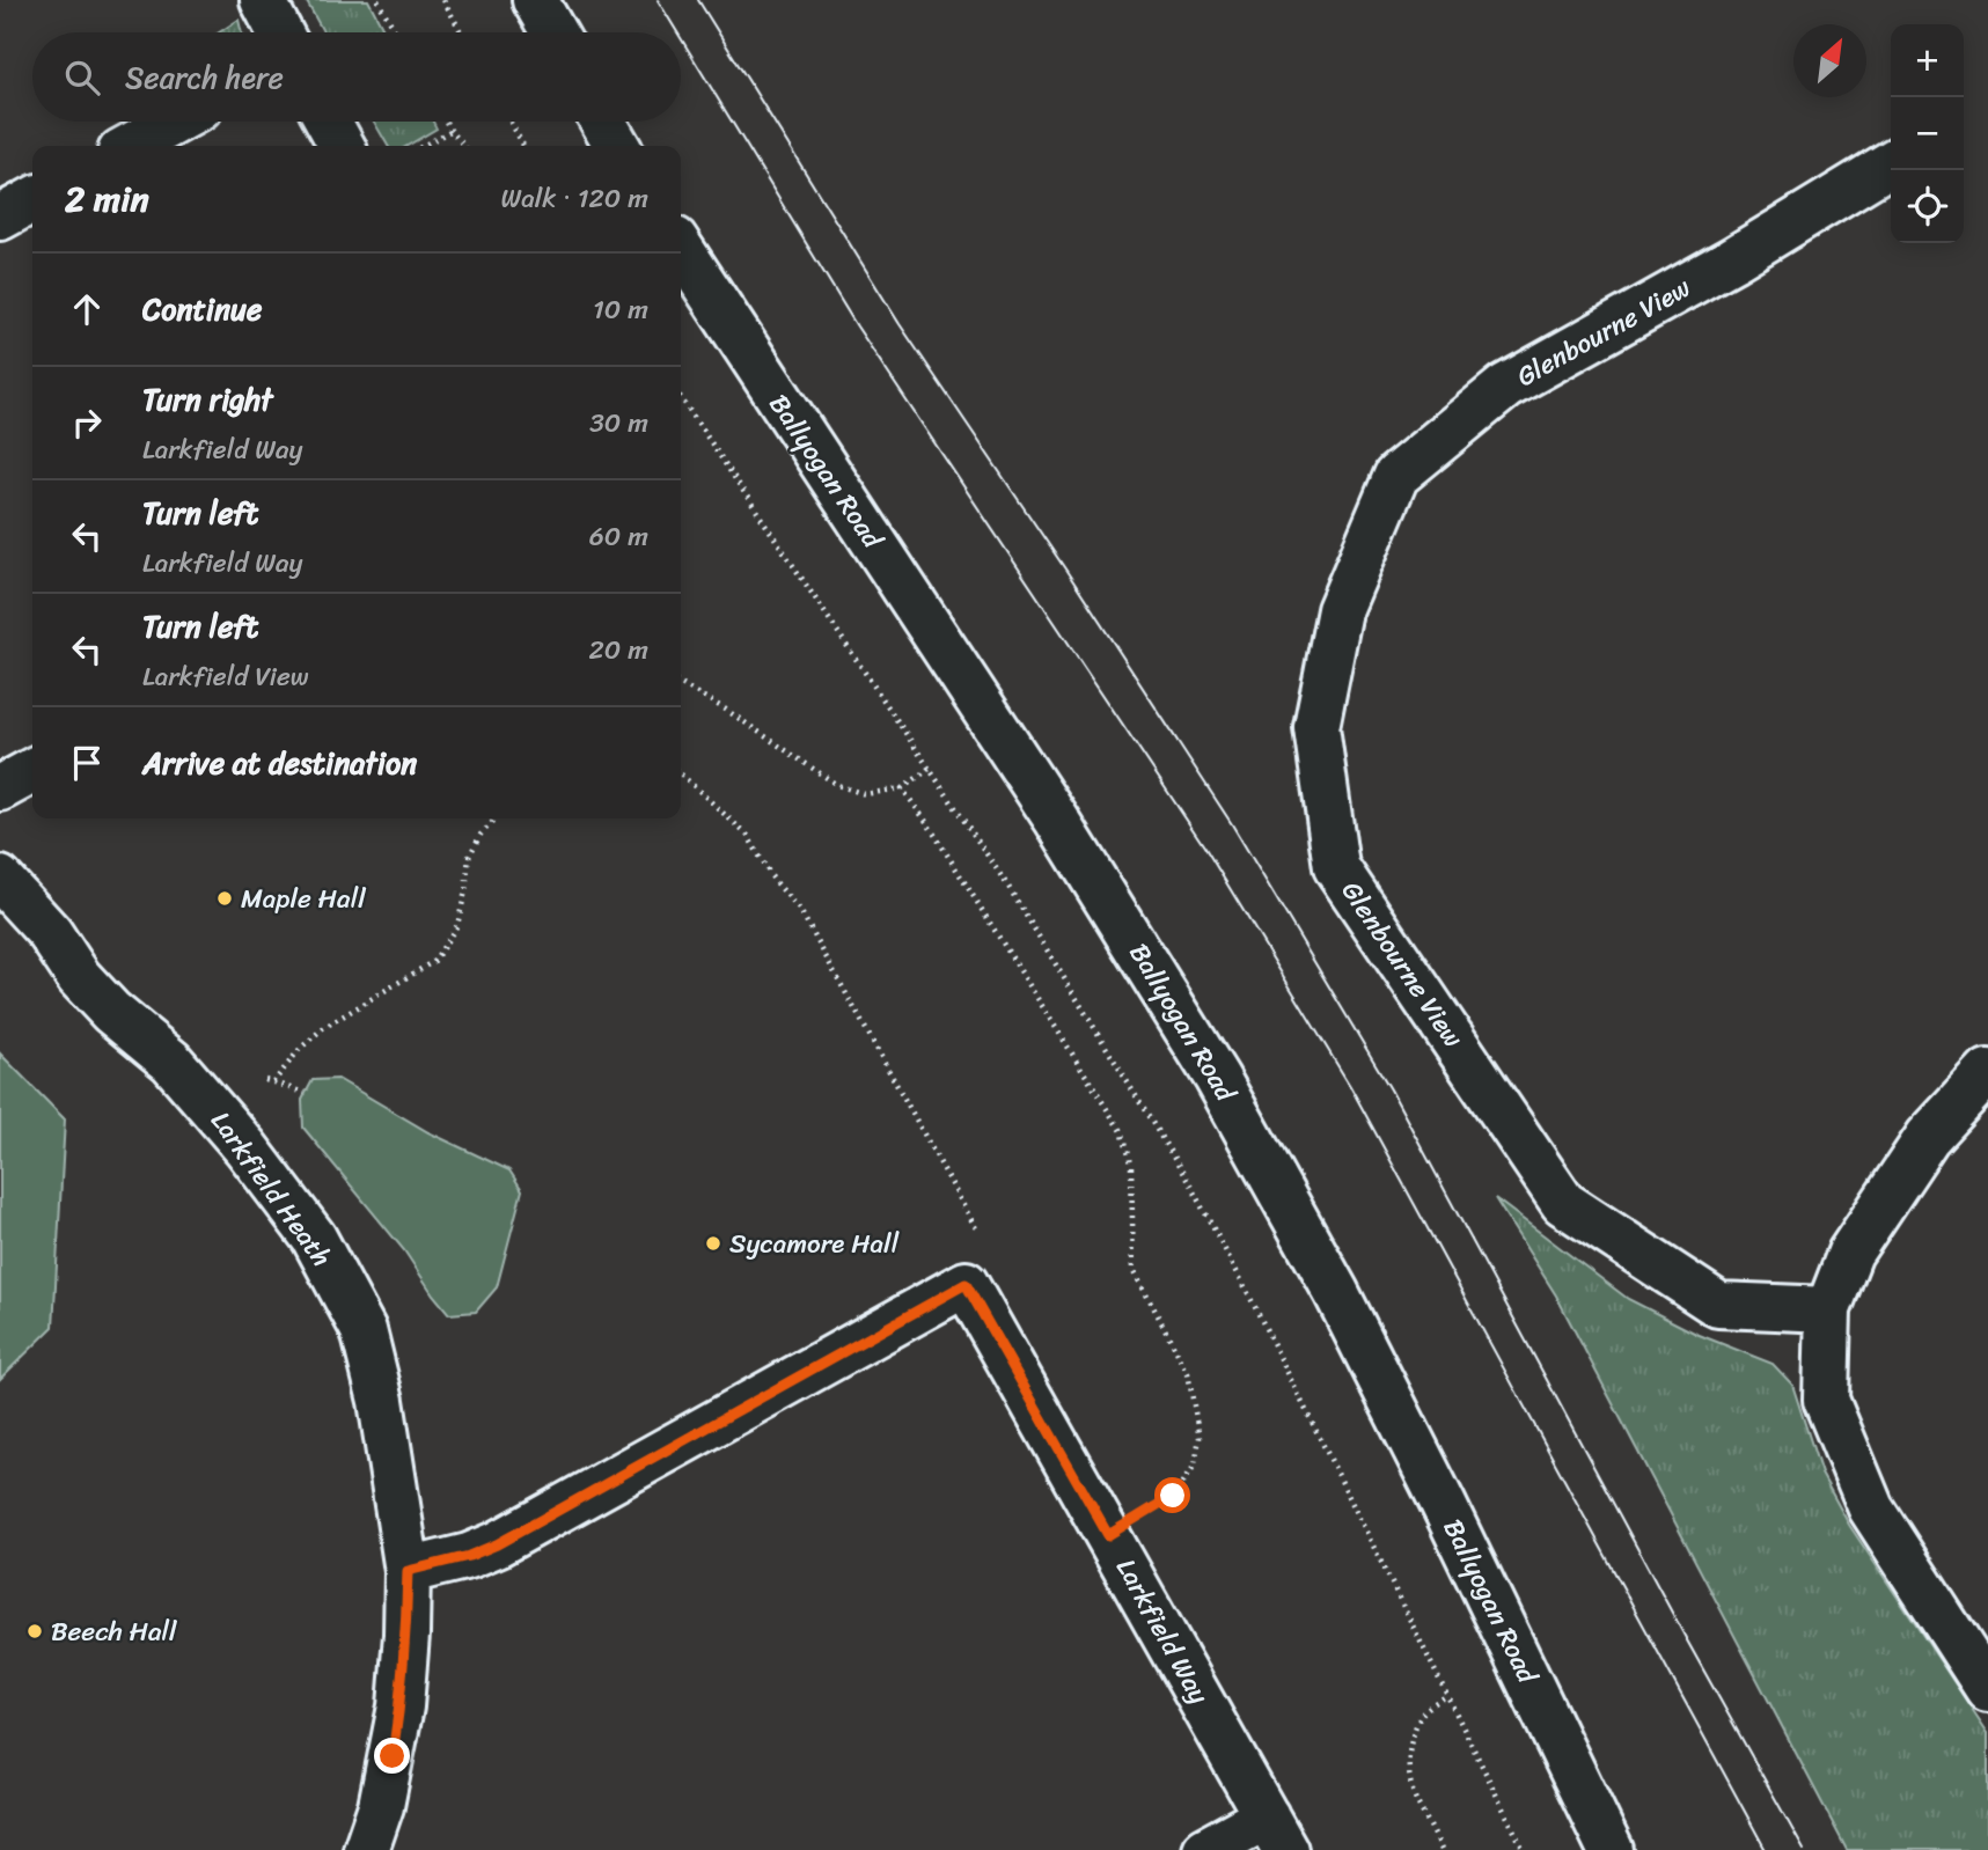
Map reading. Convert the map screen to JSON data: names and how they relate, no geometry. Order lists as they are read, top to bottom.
{
  "streets": {
    "street": [
      "Glenbourne View",
      "Ballyogan Road",
      "Larkfield Heath",
      "Larkfield Way"
    ]
  },
  "places": ["Maple Hall", "Sycamore Hall", "Beech Hall"],
  "north": "top right",
  "page": {
    "map_buttons": ["+", "−"],
    "search": "Search here",
    "heading": ["2 min", "Walk · 120 m"],
    "list": [
      ["Continue", "10 m"],
      ["Turn right", "Larkfield Way", "30 m"],
      ["Turn left", "Larkfield Way", "60 m"],
      ["Turn left", "Larkfield View", "20 m"],
      "Arrive at destination"
    ]
  }
}
